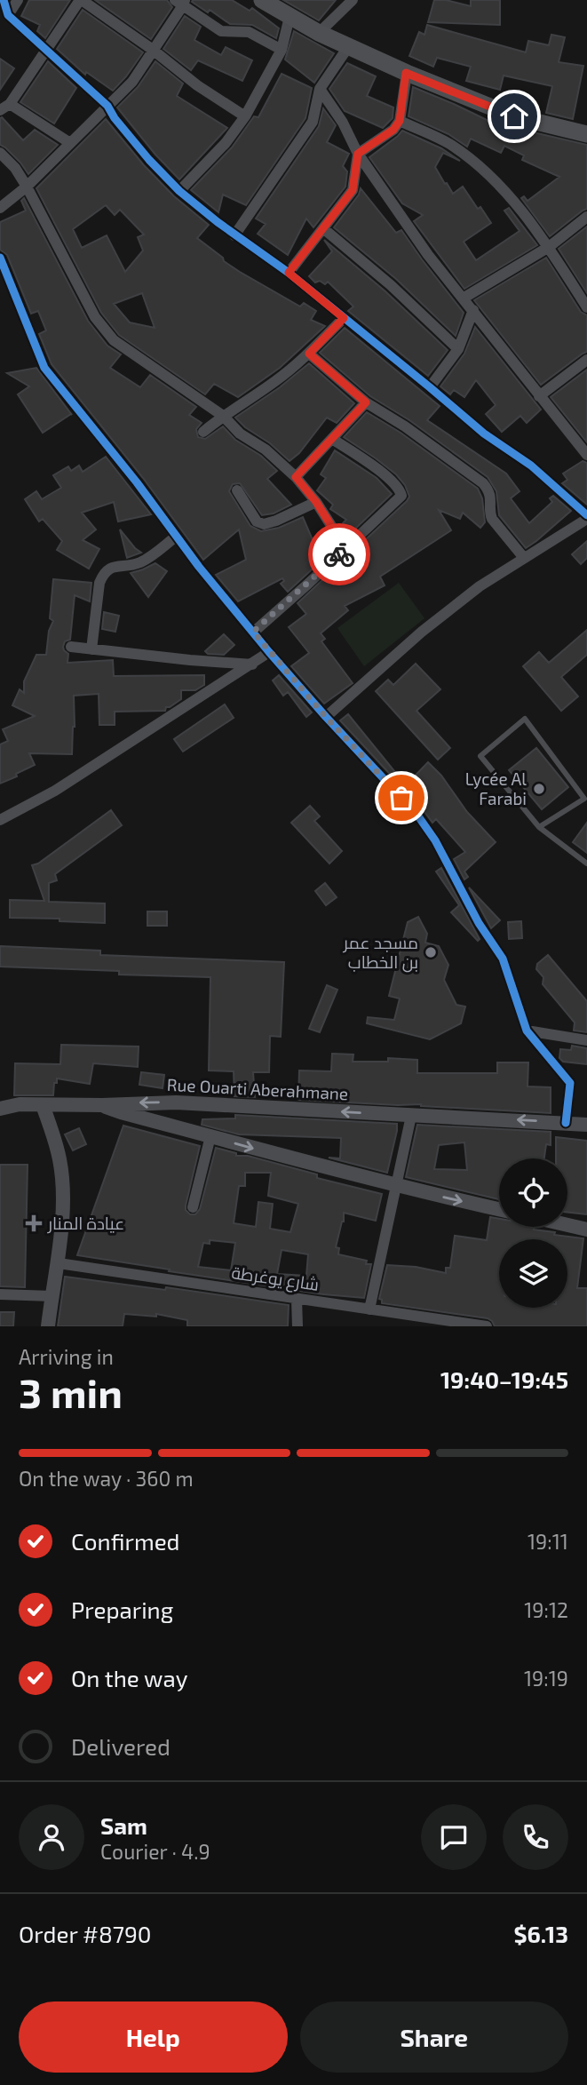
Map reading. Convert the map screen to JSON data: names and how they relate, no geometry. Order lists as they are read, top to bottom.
{
  "streets": {
    "street": ["Rue Ouarti Aberahmane", "شارع يوغرطة"]
  },
  "places": {
    "other": ["Lycée Al Farabi", "مسجد عمر بن الخطاب"],
    "health": ["عيادة المنار"]
  },
  "page": {
    "heading": ["3 min", "Arriving in", "19:40–19:45"],
    "panel": [
      "Sam",
      "Courier · 4.9",
      "Order #8790",
      "$6.13"
    ],
    "bar": "On the way · 360 m",
    "list": [
      ["Confirmed", "19:11"],
      ["Preparing", "19:12"],
      ["On the way", "19:19"],
      "Delivered"
    ],
    "buttons": ["Help", "Share"]
  }
}
